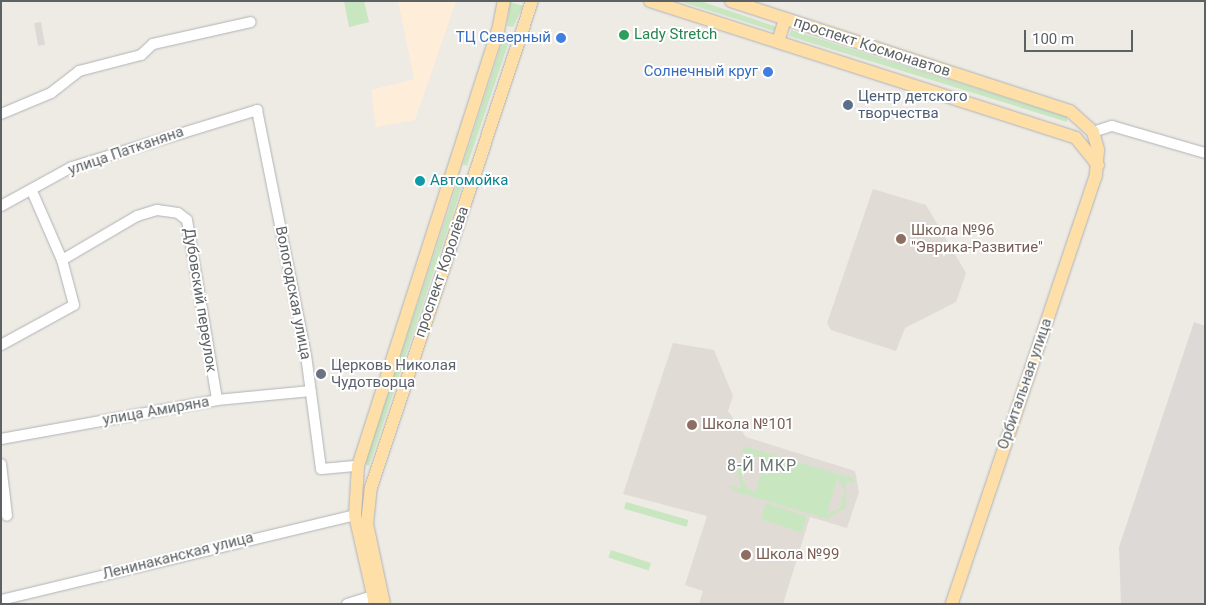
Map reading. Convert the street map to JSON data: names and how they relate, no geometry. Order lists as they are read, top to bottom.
{
  "streets": {
    "main road": ["проспект Космонавтов", "проспект Королёва", "Орбитальная улица"],
    "street": [
      "улица Патканяна",
      "Вологодская улица",
      "Дубовский переулок",
      "улица Амиряна",
      "Ленинаканская улица"
    ]
  },
  "crossings": [
    ["проспект Космонавтов", "Орбитальная улица"],
    ["улица Патканяна", "Вологодская улица"],
    ["проспект Королёва", "Вологодская улица"],
    ["проспект Королёва", "Ленинаканская улица"],
    ["Вологодская улица", "улица Амиряна"],
    ["Дубовский переулок", "улица Амиряна"]
  ],
  "districts": ["8-Й МКР"],
  "places": [
    "Lady Stretch",
    "ТЦ Северный",
    "Солнечный круг",
    "Центр детского творчества",
    "Автомойка",
    "Школа №96 \"Эврика-Развитие\"",
    "Церковь Николая Чудотворца",
    "Школа №101",
    "Школа №99"
  ],
  "scale_bar": "100 m"
}
